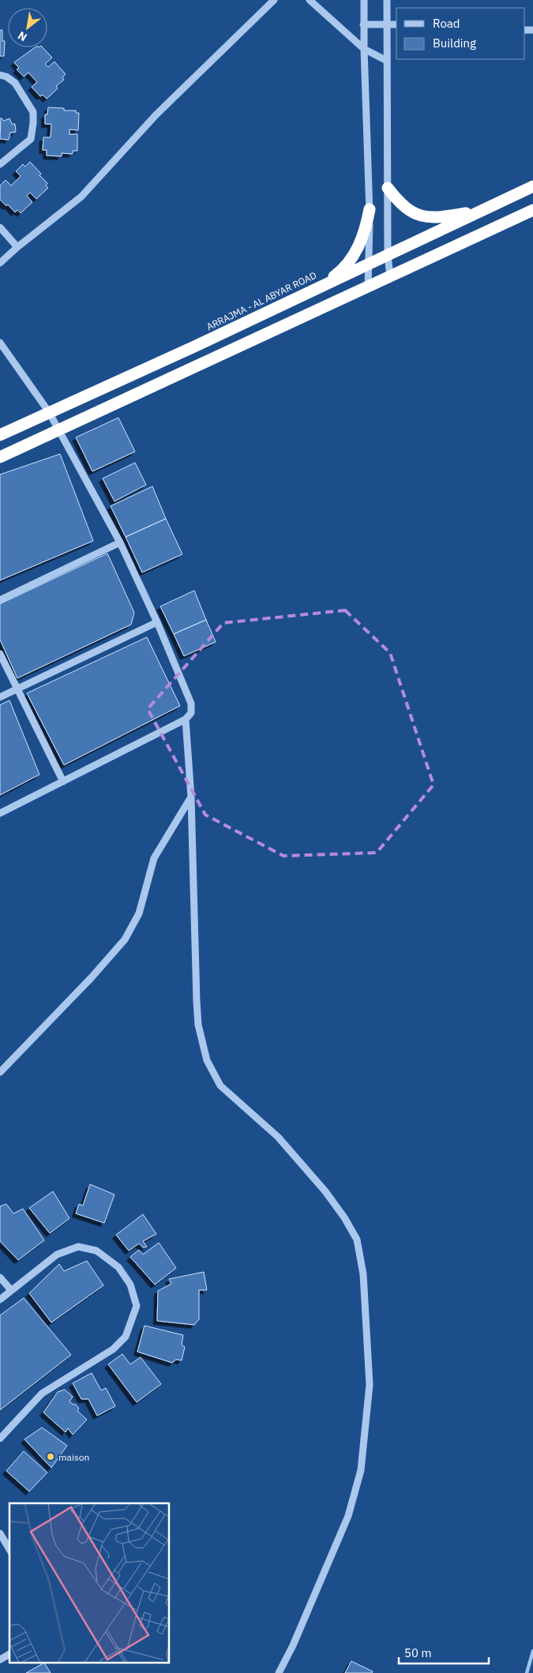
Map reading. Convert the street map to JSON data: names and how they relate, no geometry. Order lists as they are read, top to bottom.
{
  "streets": {
    "highway": ["ARRAJMA - AL ABYAR ROAD"]
  },
  "places": ["maison"],
  "legend": ["Road", "Building"],
  "scale_bar": "50 m",
  "north": "bottom left"
}
